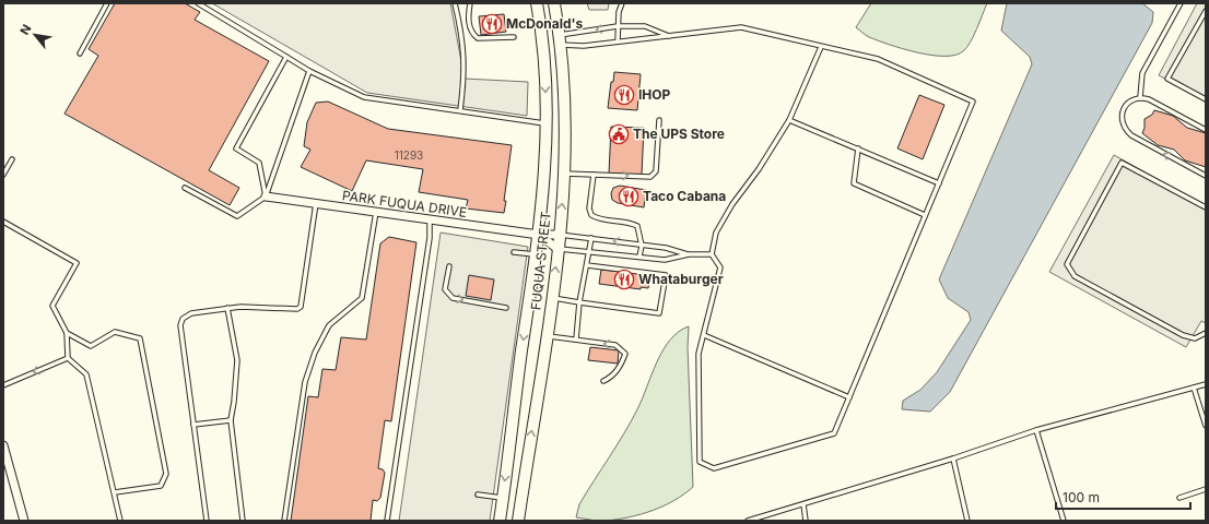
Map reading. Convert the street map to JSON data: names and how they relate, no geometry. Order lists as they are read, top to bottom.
{
  "streets": {
    "main road": ["FUQUA STREET"],
    "street": ["PARK FUQUA DRIVE"]
  },
  "crossings": [
    ["PARK FUQUA DRIVE", "FUQUA STREET"]
  ],
  "places": {
    "restaurant": [
      "McDonald's",
      "IHOP",
      "Taco Cabana",
      "Whataburger"
    ],
    "public building": ["The UPS Store"]
  },
  "house_numbers": ["11293"],
  "scale_bar": "100 m",
  "north": "top left"
}
